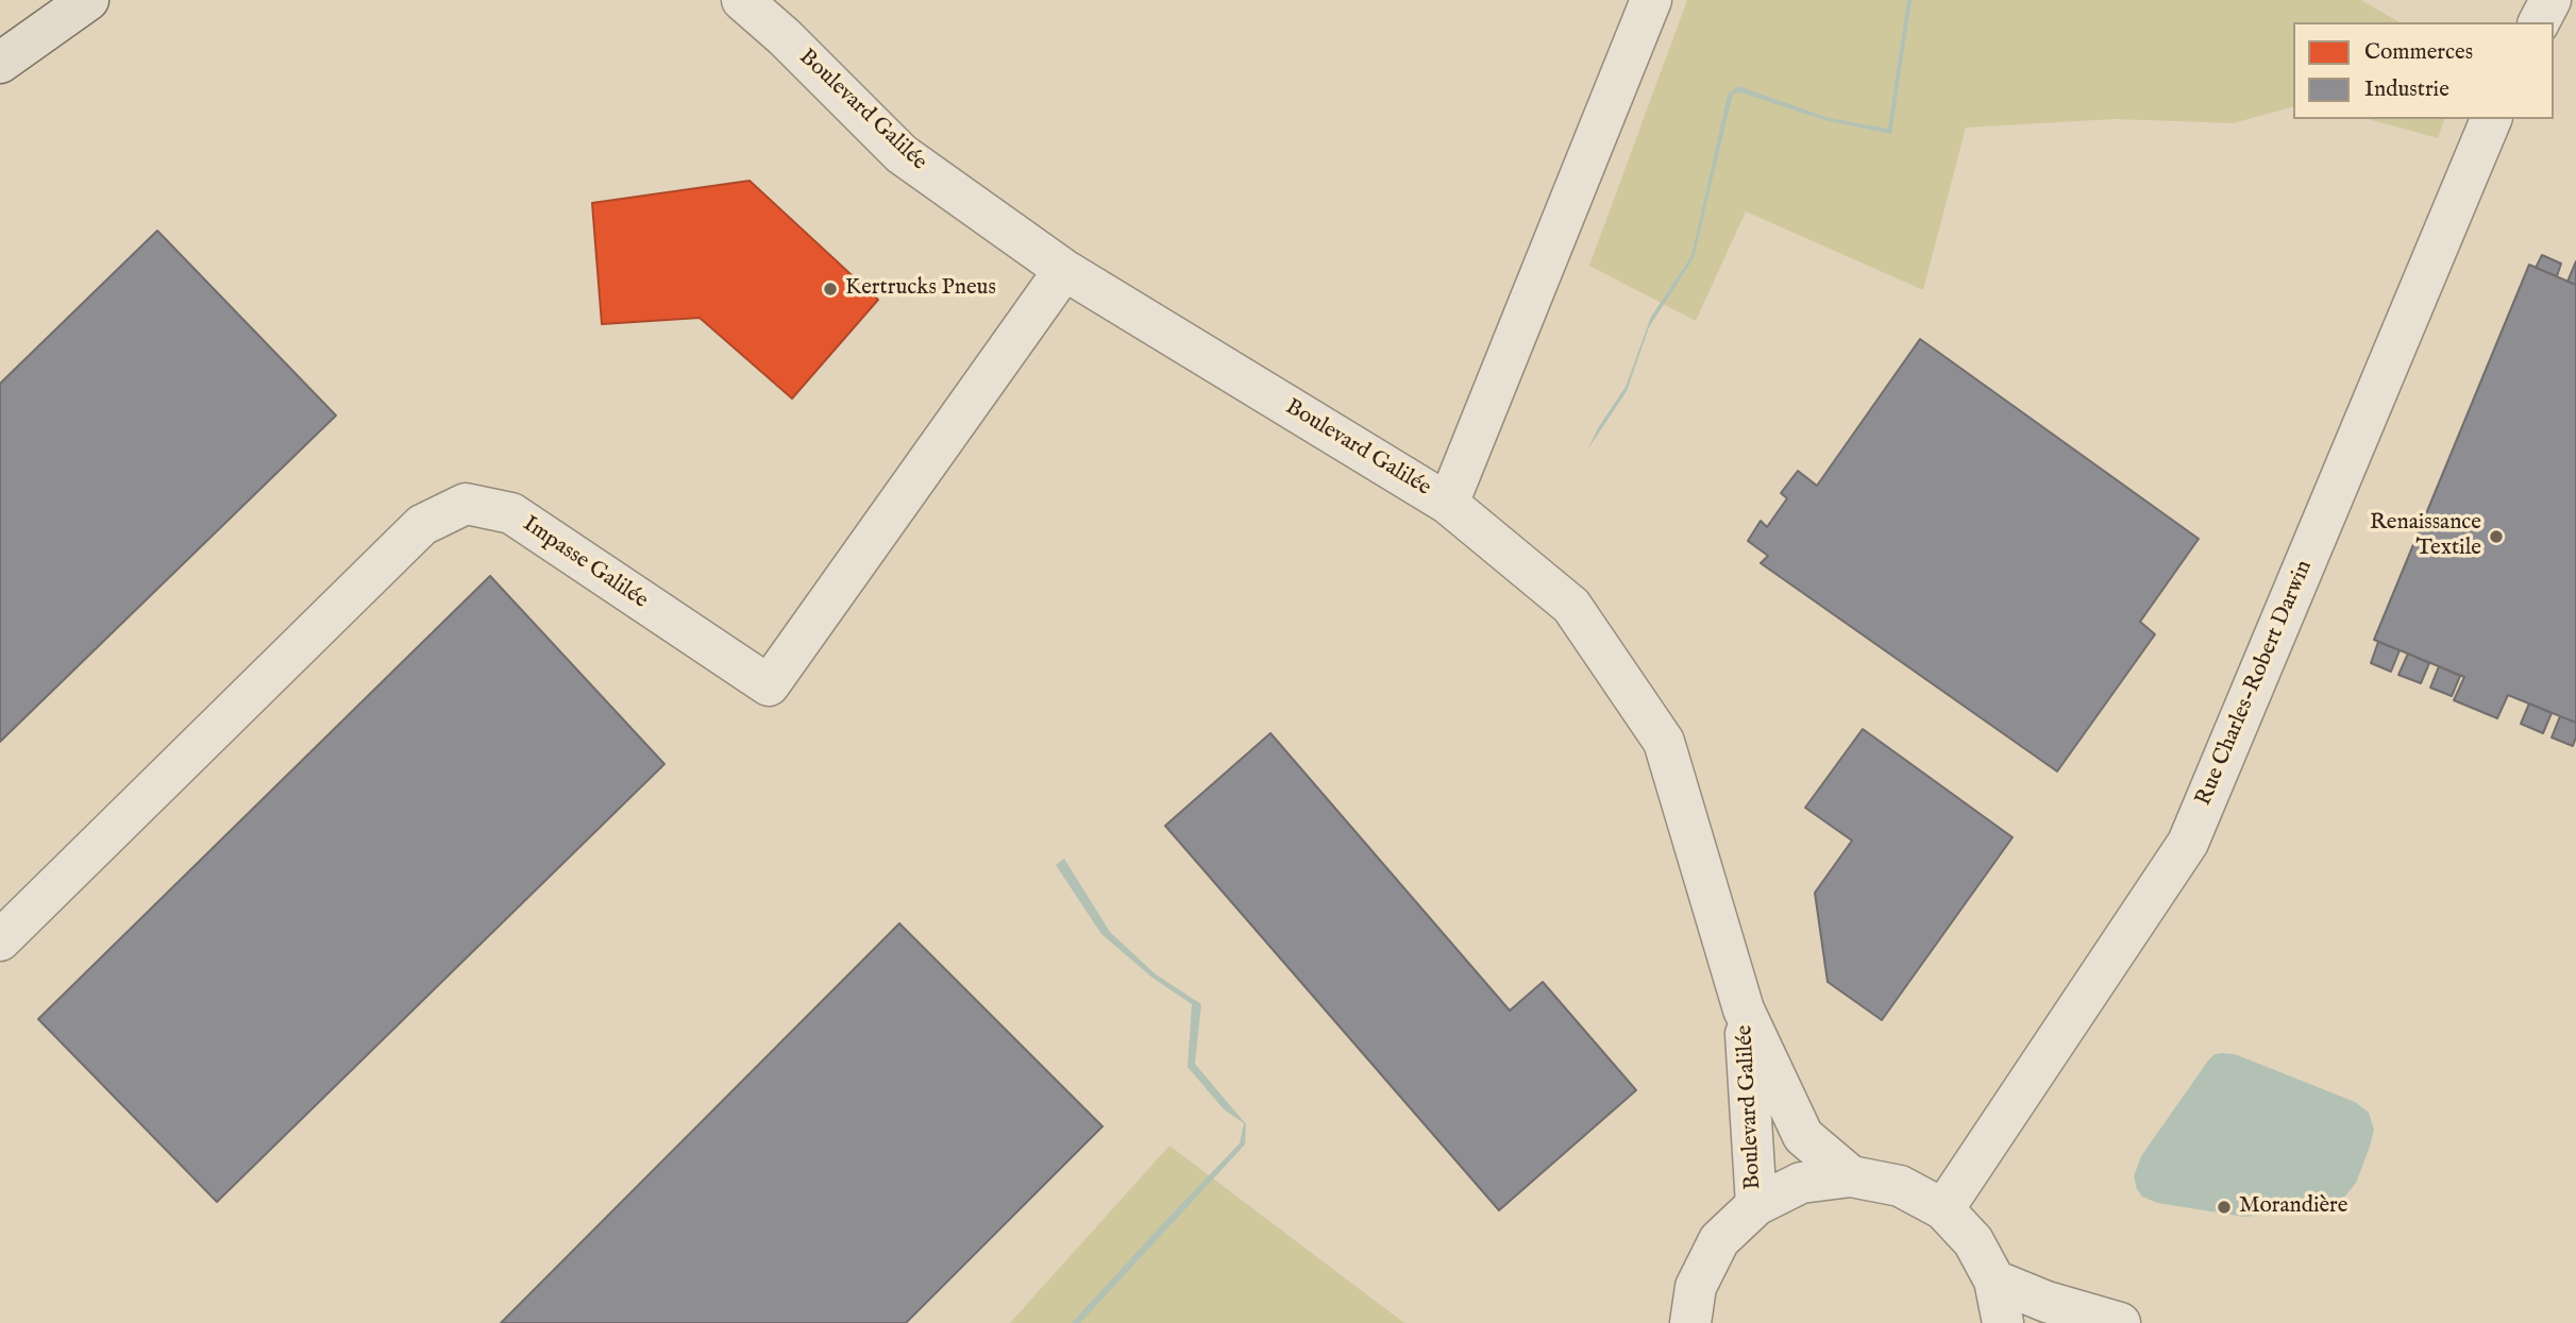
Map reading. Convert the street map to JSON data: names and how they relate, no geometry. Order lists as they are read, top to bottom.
{
  "streets": {
    "street": ["Boulevard Galilée", "Impasse Galilée", "Rue Charles-Robert Darwin"]
  },
  "crossings": [
    ["Boulevard Galilée", "Impasse Galilée"]
  ],
  "places": ["Kertrucks Pneus", "Renaissance Textile", "Morandière"],
  "legend": ["Commerces", "Industrie"]
}
